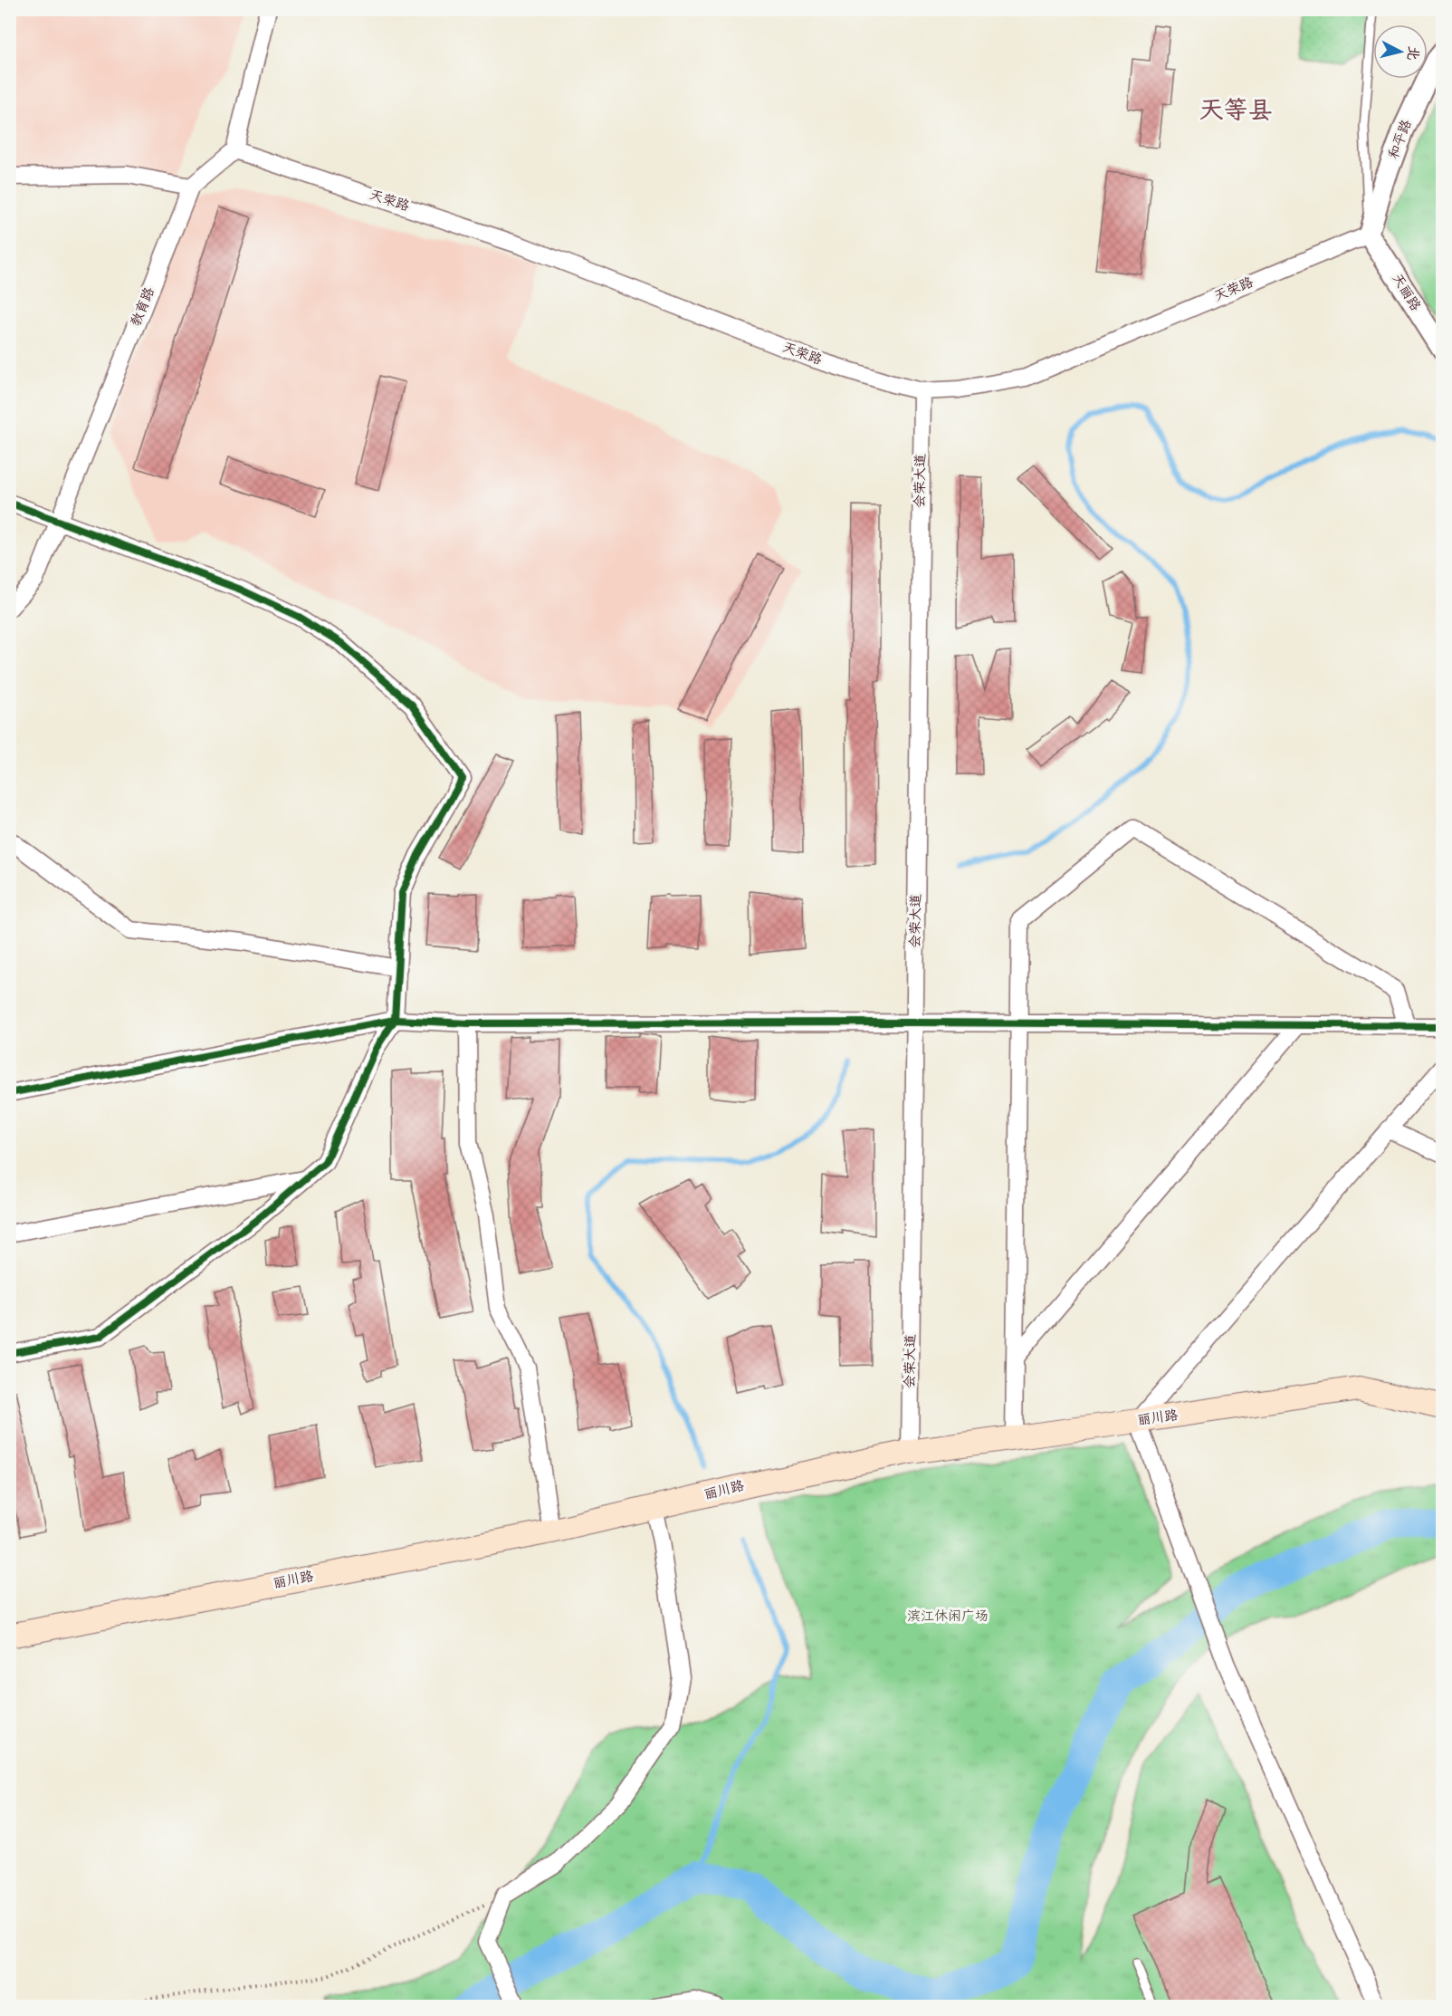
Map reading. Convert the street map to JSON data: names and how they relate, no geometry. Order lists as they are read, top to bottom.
{
  "streets": {
    "main road": ["丽川路"],
    "street": [
      "和平路",
      "天荣路",
      "天丽路",
      "教育路",
      "会荣大道"
    ]
  },
  "crossings": [
    ["和平路", "天荣路"],
    ["和平路", "天丽路"],
    ["天荣路", "天丽路"],
    ["天荣路", "教育路"],
    ["天荣路", "会荣大道"],
    ["会荣大道", "丽川路"]
  ],
  "districts": ["天等县"],
  "parks": ["滨江休闲广场"],
  "north": "right"
}
